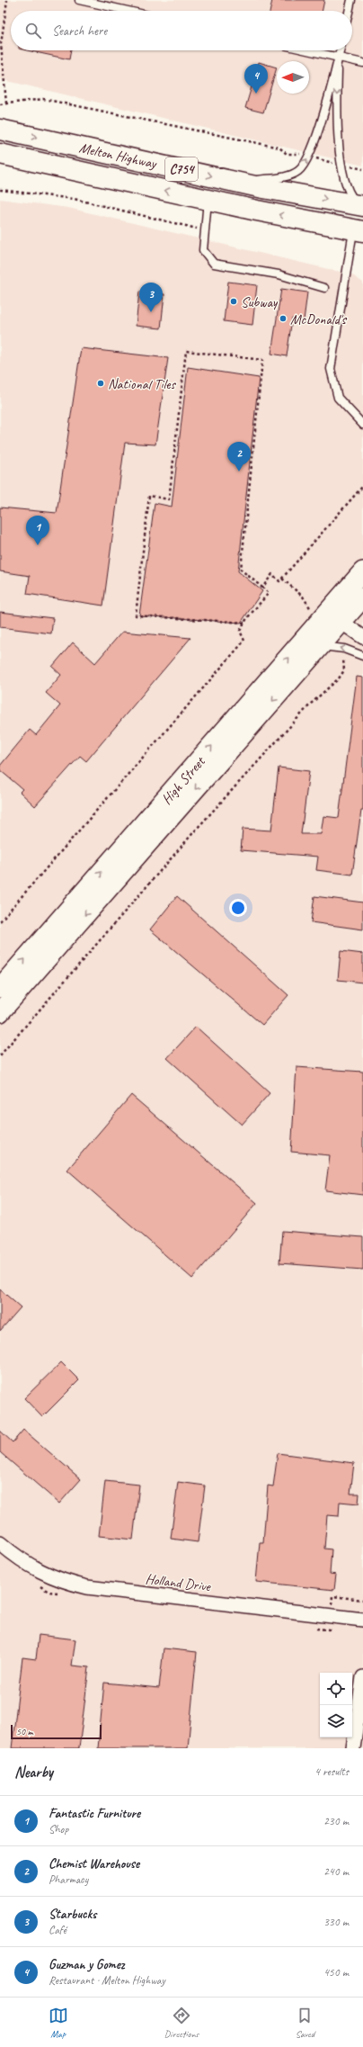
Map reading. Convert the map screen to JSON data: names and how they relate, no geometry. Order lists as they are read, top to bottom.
{
  "streets": {
    "highway": ["Melton Highway", "C754"],
    "main road": ["High Street"],
    "street": ["Holland Drive"]
  },
  "places": ["Subway", "McDonald's", "National Tiles"],
  "scale_bar": "50 m",
  "north": "left",
  "page": {
    "search": "Search here",
    "pins": [
      "4",
      "3",
      "2",
      "1"
    ],
    "scale": "50 m",
    "heading": ["Nearby", "4 results"],
    "list": [
      {
        "mark": "1",
        "name": "Fantastic Furniture",
        "note": "Shop",
        "value": "230 m"
      },
      {
        "mark": "2",
        "name": "Chemist Warehouse",
        "note": "Pharmacy",
        "value": "240 m"
      },
      {
        "mark": "3",
        "name": "Starbucks",
        "note": "Café",
        "value": "330 m"
      },
      {
        "mark": "4",
        "name": "Guzman y Gomez",
        "note": "Restaurant · Melton Highway",
        "value": "450 m"
      }
    ],
    "nav": ["Map", "Directions", "Saved"]
  }
}
